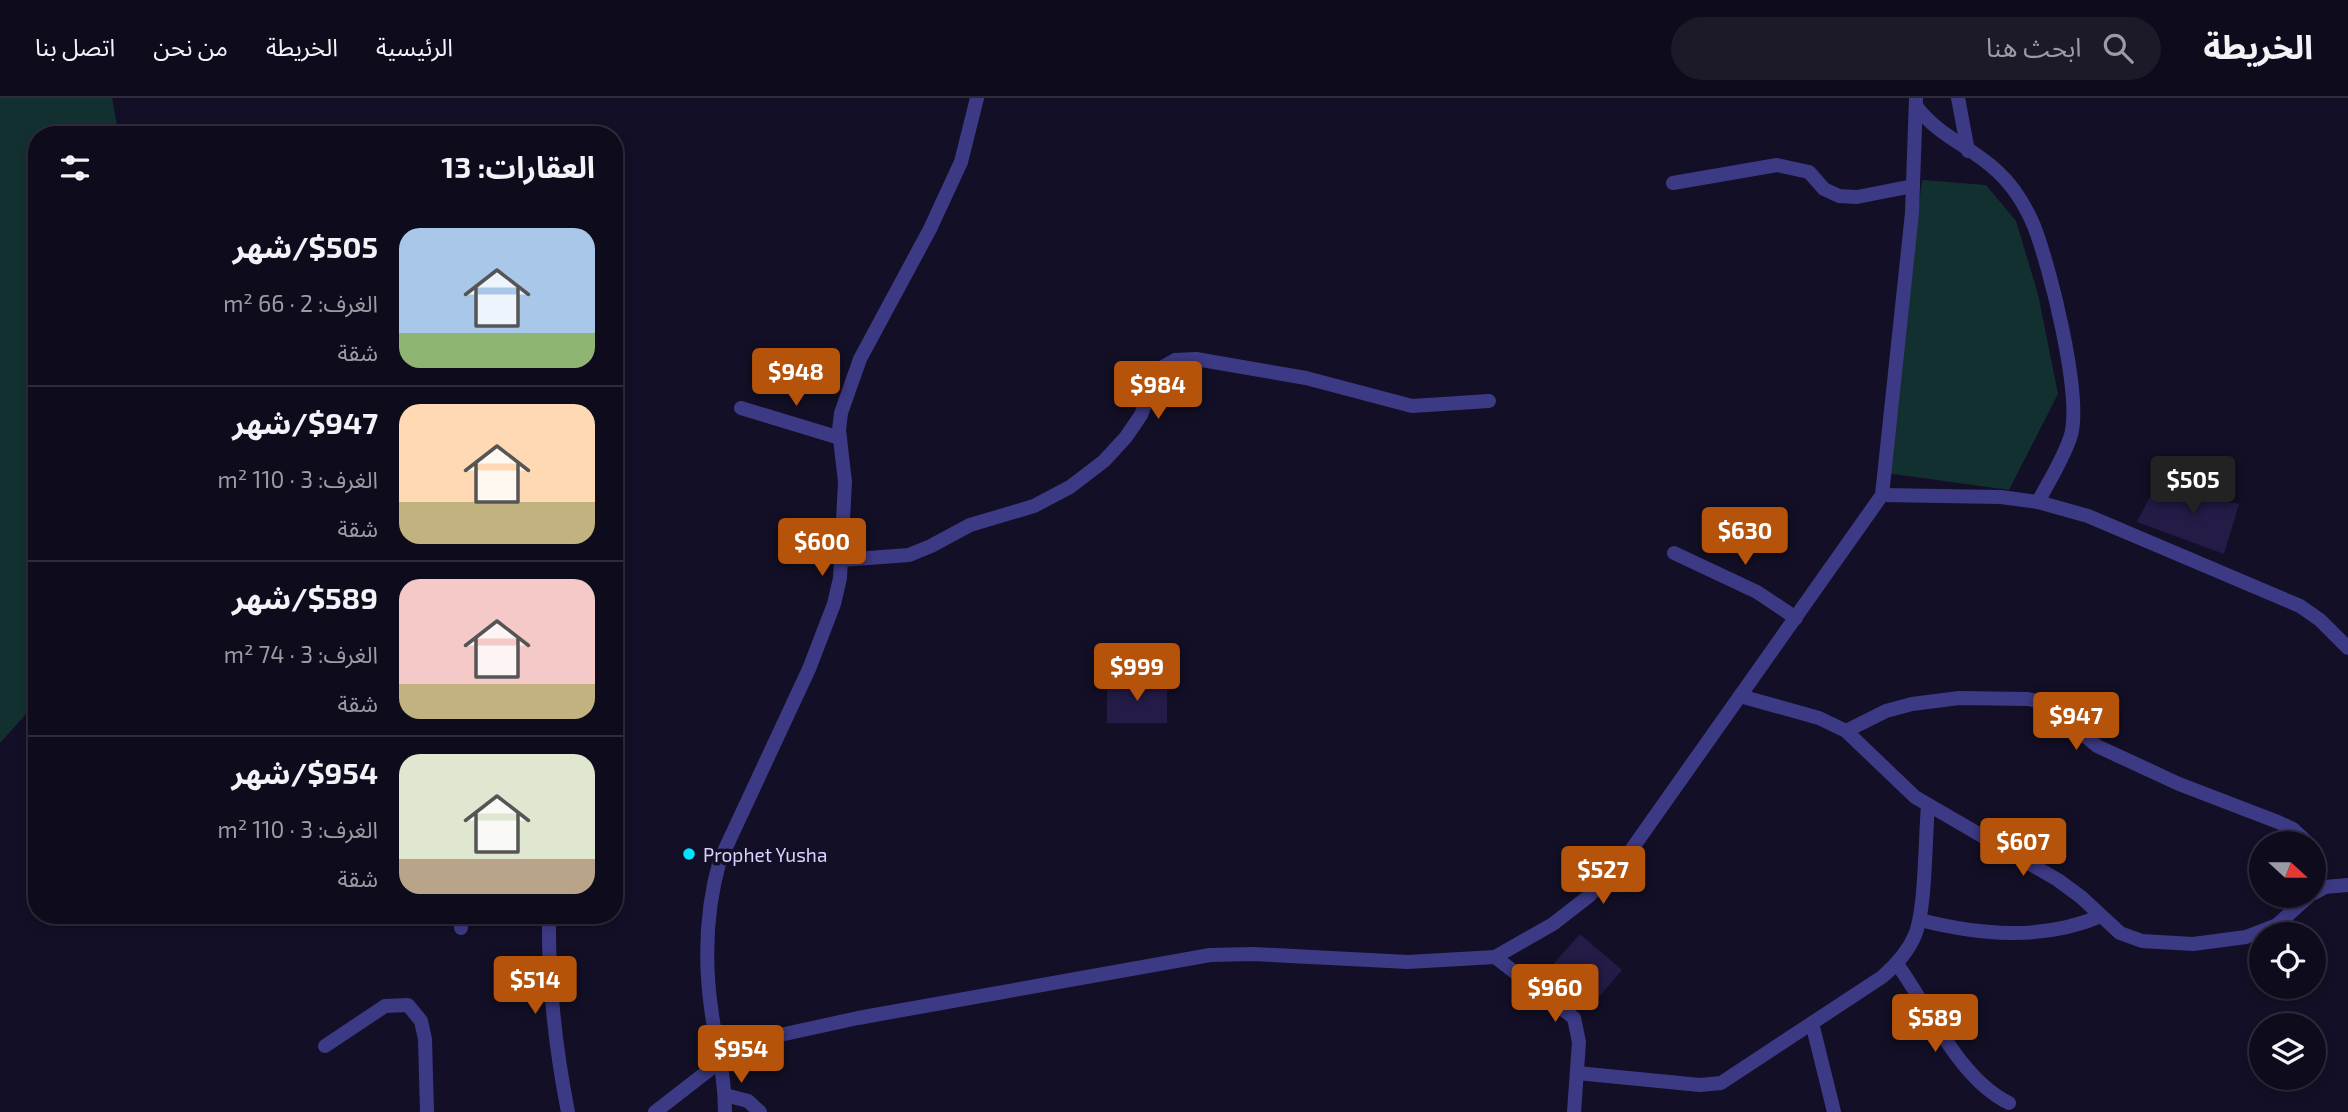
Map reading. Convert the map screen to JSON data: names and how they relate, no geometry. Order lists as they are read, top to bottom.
{
  "places": ["Prophet Yusha"],
  "north": "right",
  "page": {
    "header": "الخريطة",
    "search": "ابحث هنا",
    "nav": [
      "الرئيسية",
      "الخريطة",
      "من نحن",
      "اتصل بنا"
    ],
    "heading": "العقارات: 13",
    "list": [
      {
        "name": "$505/شهر",
        "note": "الغرف: 2 · 66 m² · شقة"
      },
      {
        "name": "$947/شهر",
        "note": "الغرف: 3 · 110 m² · شقة"
      },
      {
        "name": "$589/شهر",
        "note": "الغرف: 3 · 74 m² · شقة"
      },
      {
        "name": "$954/شهر",
        "note": "الغرف: 3 · 110 m² · شقة"
      }
    ],
    "price": [
      "$948",
      "$984",
      "$505",
      "$630",
      "$600",
      "$999",
      "$947",
      "$607",
      "$527",
      "$514",
      "$960",
      "$589",
      "$954"
    ]
  }
}
